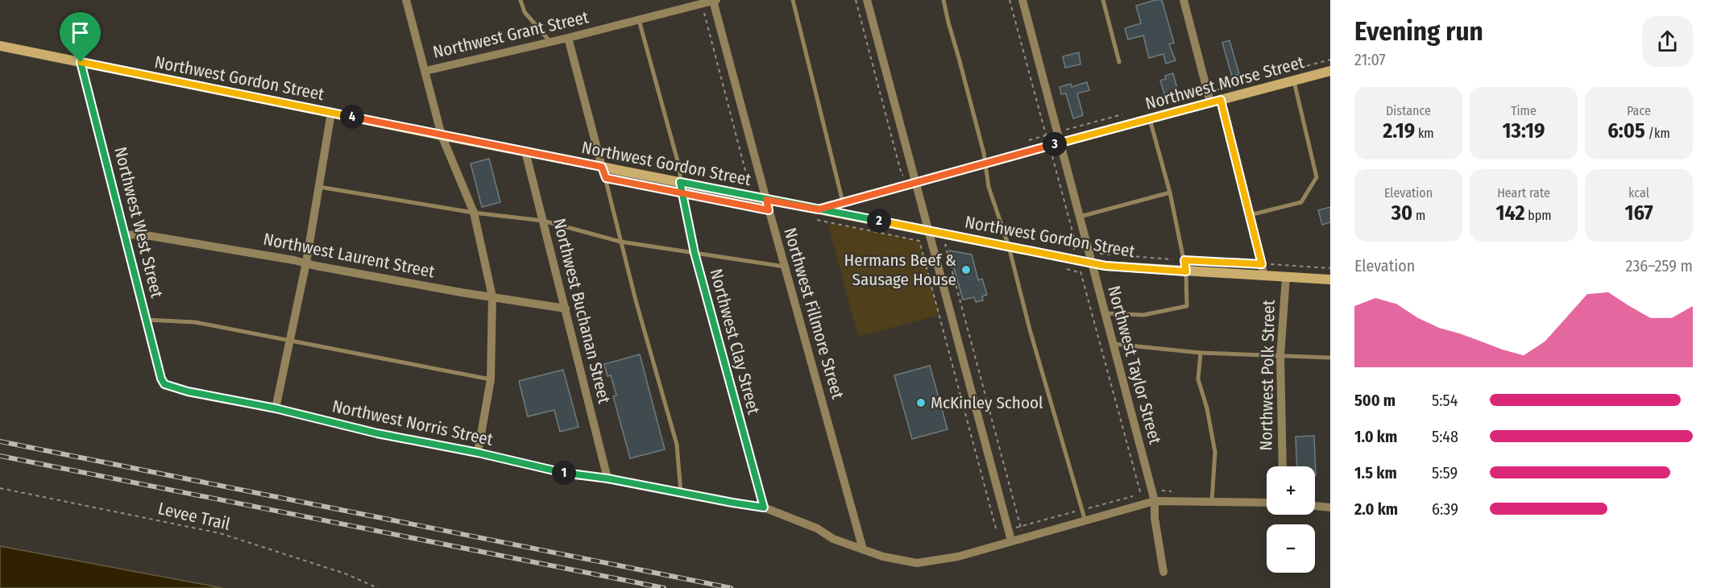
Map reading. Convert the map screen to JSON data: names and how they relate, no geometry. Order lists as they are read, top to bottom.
{
  "streets": {
    "main road": ["Northwest Gordon Street", "Northwest Morse Street"],
    "street": [
      "Northwest Grant Street",
      "Northwest West Street",
      "Northwest Laurent Street",
      "Northwest Buchanan Street",
      "Northwest Fillmore Street",
      "Northwest Clay Street",
      "Northwest Taylor Street",
      "Northwest Polk Street",
      "Northwest Norris Street"
    ],
    "path": ["Levee Trail"]
  },
  "crossings": [
    ["Northwest Grant Street", "Northwest Fillmore Street"],
    ["Northwest Gordon Street", "Northwest Morse Street"],
    ["Northwest Gordon Street", "Northwest West Street"],
    ["Northwest Gordon Street", "Northwest Buchanan Street"],
    ["Northwest Gordon Street", "Northwest Fillmore Street"],
    ["Northwest Gordon Street", "Northwest Clay Street"],
    ["Northwest Gordon Street", "Northwest Taylor Street"],
    ["Northwest Gordon Street", "Northwest Polk Street"],
    ["Northwest Morse Street", "Northwest Taylor Street"],
    ["Northwest Morse Street", "Northwest Polk Street"],
    ["Northwest West Street", "Northwest Laurent Street"],
    ["Northwest West Street", "Northwest Norris Street"],
    ["Northwest Laurent Street", "Northwest Buchanan Street"],
    ["Northwest Buchanan Street", "Northwest Norris Street"],
    ["Northwest Fillmore Street", "Northwest Norris Street"],
    ["Northwest Clay Street", "Northwest Norris Street"]
  ],
  "places": ["Hermans Beef & Sausage House", "McKinley School"],
  "page": {
    "heading": ["Evening run", "21:07"],
    "stats": [
      ["Distance", "2.19 km"],
      ["Time", "13:19"],
      ["Pace", "6:05 /km"],
      ["Elevation", "30 m"],
      ["Heart rate", "142 bpm"],
      ["kcal", "167"]
    ],
    "pins": [
      "4",
      "3",
      "2",
      "1"
    ],
    "chart": ["Elevation", "236–259 m"],
    "list": [
      {
        "name": "500 m",
        "note": "5:54"
      },
      {
        "name": "1.0 km",
        "note": "5:48"
      },
      {
        "name": "1.5 km",
        "note": "5:59"
      },
      {
        "name": "2.0 km",
        "note": "6:39"
      }
    ],
    "map_buttons": ["+", "−"]
  }
}
